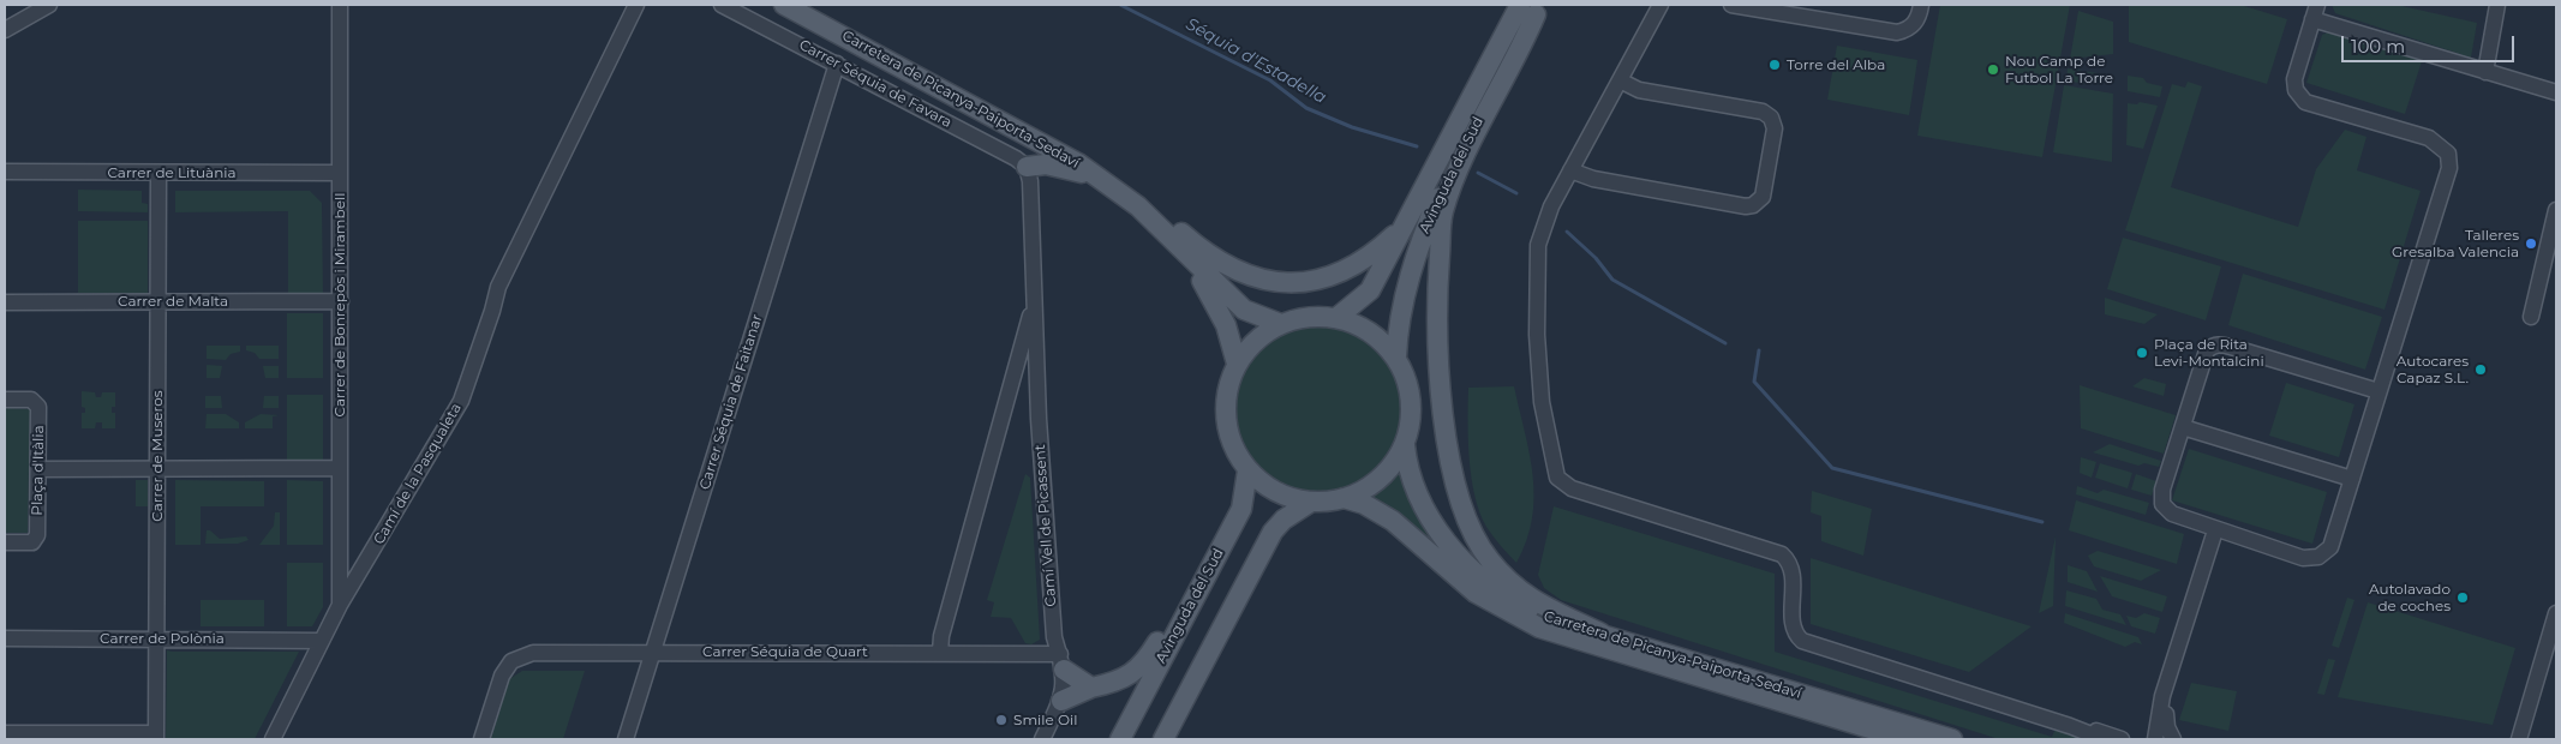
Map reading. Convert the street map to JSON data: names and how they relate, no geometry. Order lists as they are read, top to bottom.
{
  "streets": {
    "main road": ["Carretera de Picanya-Paiporta-Sedaví", "Avinguda del Sud"],
    "street": [
      "Carrer Séquia de Favara",
      "Carrer de Lituània",
      "Carrer de Malta",
      "Carrer de Bonrepòs i Mirambell",
      "Carrer Séquia de Faitanar",
      "Carrer de Museros",
      "Plaça d'Itàlia",
      "Camí de la Pasqualeta",
      "Camí Vell de Picassent",
      "Carrer de Polònia",
      "Carrer Séquia de Quart"
    ]
  },
  "crossings": [
    ["Carrer Séquia de Favara", "Carrer Séquia de Faitanar"],
    ["Carrer Séquia de Favara", "Camí Vell de Picassent"],
    ["Carretera de Picanya-Paiporta-Sedaví", "Avinguda del Sud"],
    ["Carrer de Lituània", "Carrer de Bonrepòs i Mirambell"],
    ["Carrer de Lituània", "Carrer de Museros"],
    ["Carrer de Malta", "Carrer de Bonrepòs i Mirambell"],
    ["Carrer de Malta", "Carrer de Museros"],
    ["Carrer de Bonrepòs i Mirambell", "Camí de la Pasqualeta"],
    ["Carrer Séquia de Faitanar", "Carrer Séquia de Quart"],
    ["Carrer de Museros", "Carrer de Polònia"],
    ["Camí de la Pasqualeta", "Carrer de Polònia"],
    ["Camí Vell de Picassent", "Carrer Séquia de Quart"]
  ],
  "water": ["Séquia d'Estadella"],
  "places": [
    "Torre del Alba",
    "Nou Camp de Futbol La Torre",
    "Talleres Gresalba Valencia",
    "Plaça de Rita Levi-Montalcini",
    "Autocares Capaz S.L.",
    "Autolavado de coches",
    "Smile Oil"
  ],
  "scale_bar": "100 m"
}
